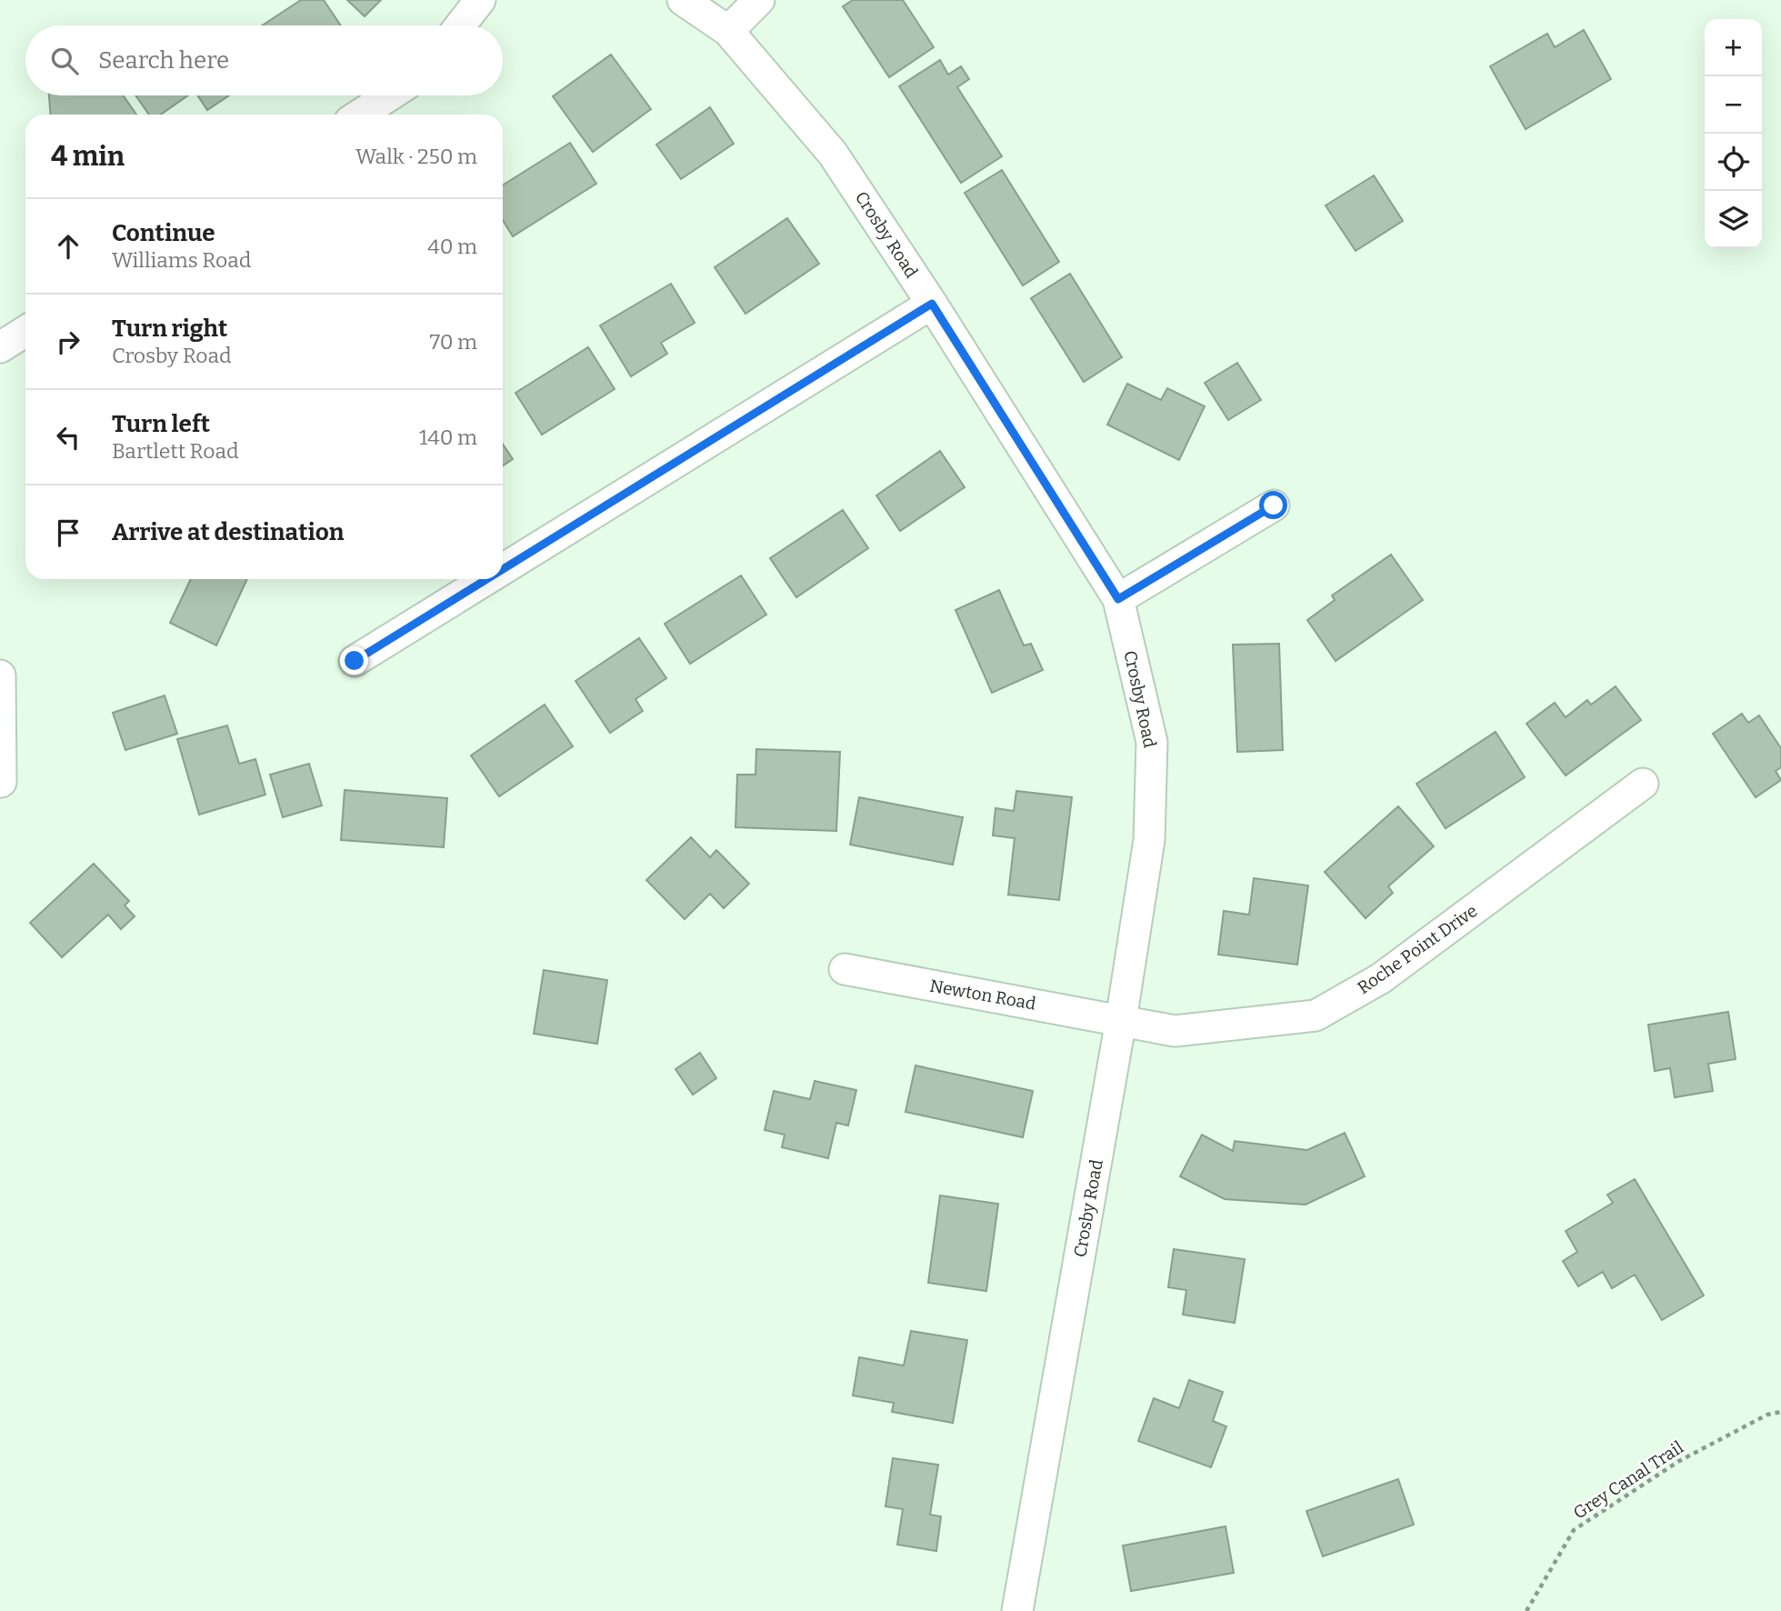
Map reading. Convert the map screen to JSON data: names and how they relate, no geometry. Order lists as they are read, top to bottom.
{
  "streets": {
    "street": ["Crosby Road", "Roche Point Drive", "Newton Road"],
    "path": ["Grey Canal Trail"]
  },
  "crossings": [
    ["Crosby Road", "Roche Point Drive"],
    ["Crosby Road", "Newton Road"],
    ["Roche Point Drive", "Newton Road"]
  ],
  "page": {
    "map_buttons": ["+", "−"],
    "search": "Search here",
    "heading": ["4 min", "Walk · 250 m"],
    "list": [
      ["Continue", "Williams Road", "40 m"],
      ["Turn right", "Crosby Road", "70 m"],
      ["Turn left", "Bartlett Road", "140 m"],
      "Arrive at destination"
    ]
  }
}
